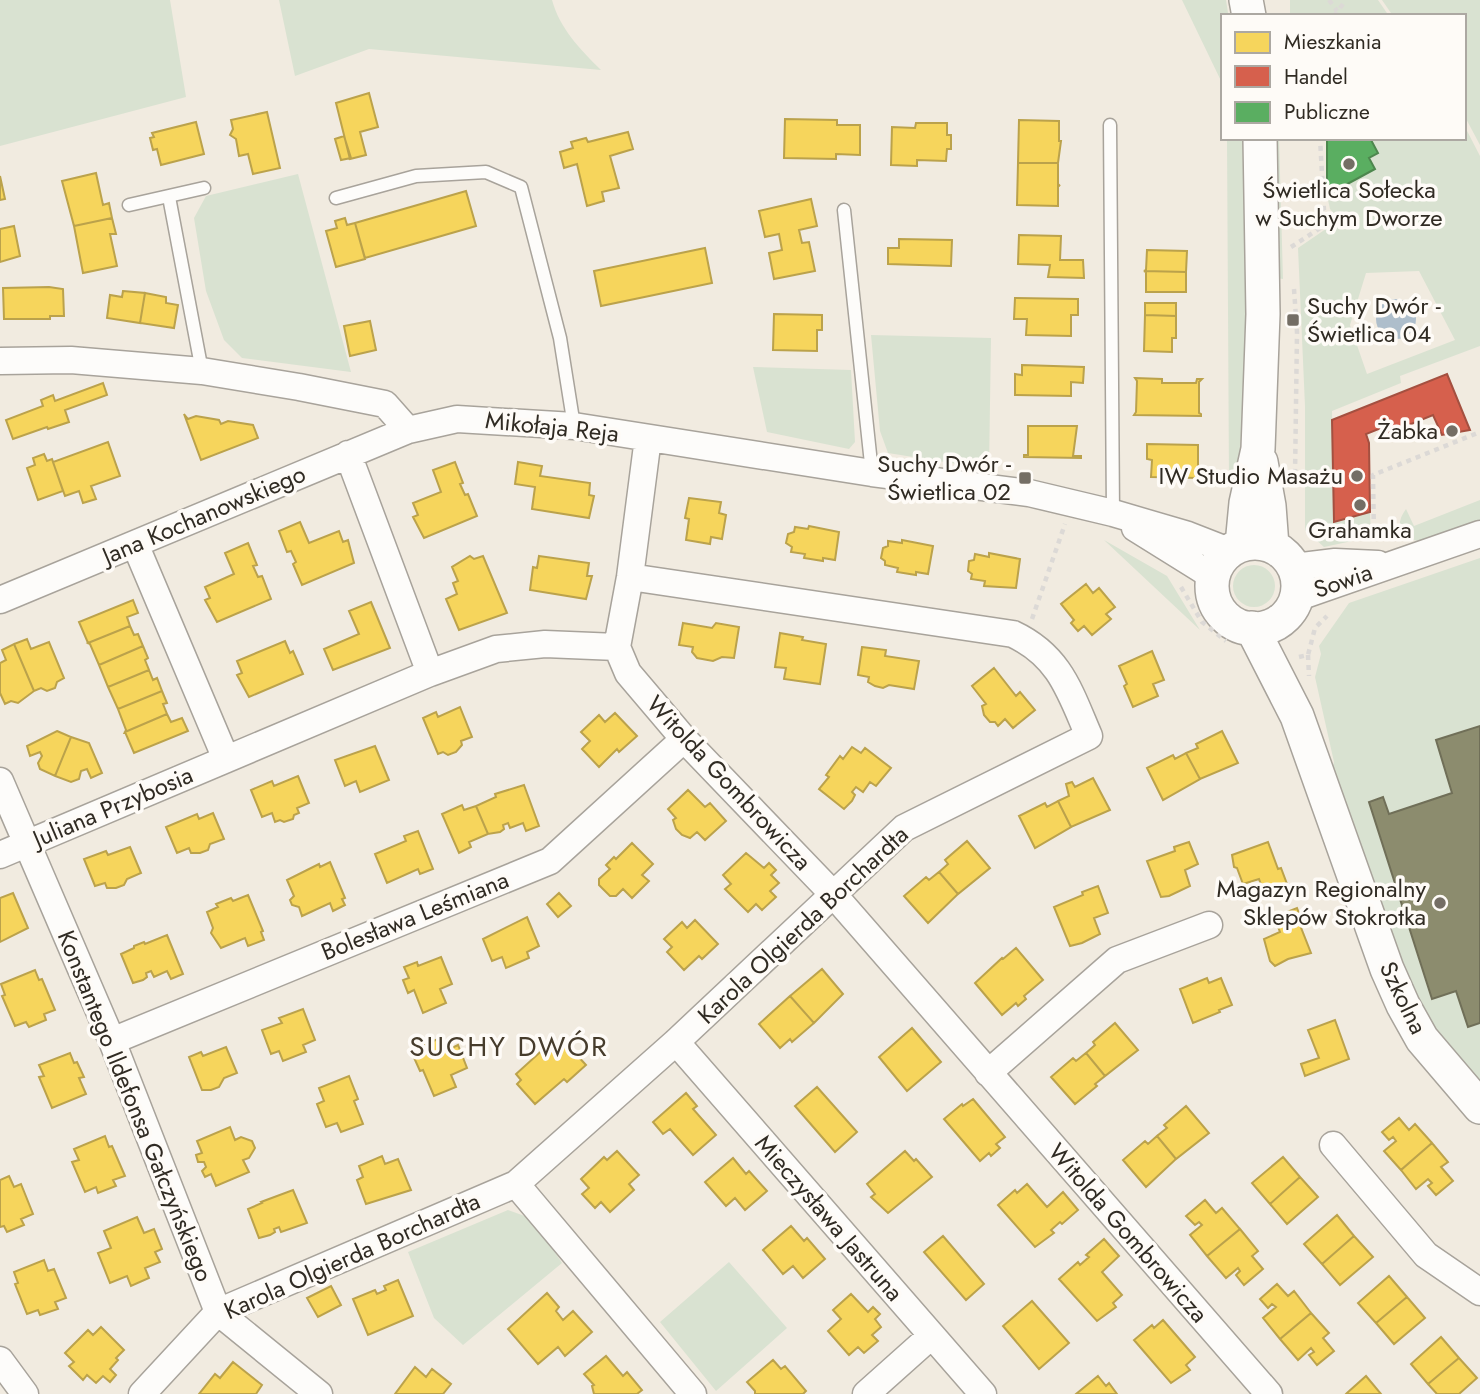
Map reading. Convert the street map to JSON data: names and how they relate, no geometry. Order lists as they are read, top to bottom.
{
  "streets": {
    "street": [
      "Mikołaja Reja",
      "Jana Kochanowskiego",
      "Sowia",
      "Witolda Gombrowicza",
      "Juliana Przybosia",
      "Bolesława Leśmiana",
      "Karola Olgierda Borchardta",
      "Szkolna",
      "Konstantego Ildefonsa Gałczyńskiego",
      "Mieczysława Jastruna"
    ]
  },
  "crossings": [
    ["Mikołaja Reja", "Jana Kochanowskiego"],
    ["Mikołaja Reja", "Sowia"],
    ["Mikołaja Reja", "Szkolna"],
    ["Sowia", "Szkolna"],
    ["Witolda Gombrowicza", "Juliana Przybosia"],
    ["Witolda Gombrowicza", "Bolesława Leśmiana"],
    ["Witolda Gombrowicza", "Karola Olgierda Borchardta"],
    ["Juliana Przybosia", "Konstantego Ildefonsa Gałczyńskiego"],
    ["Bolesława Leśmiana", "Konstantego Ildefonsa Gałczyńskiego"],
    ["Karola Olgierda Borchardta", "Konstantego Ildefonsa Gałczyńskiego"],
    ["Karola Olgierda Borchardta", "Mieczysława Jastruna"]
  ],
  "districts": ["SUCHY DWÓR"],
  "places": {
    "other": [
      "Świetlica Sołecka w Suchym Dworze",
      "Żabka",
      "IW Studio Masażu",
      "Grahamka",
      "Magazyn Regionalny Sklepów Stokrotka"
    ],
    "transit": ["Suchy Dwór - Świetlica 04", "Suchy Dwór - Świetlica 02"]
  },
  "legend": ["Mieszkania", "Handel", "Publiczne"]
}
